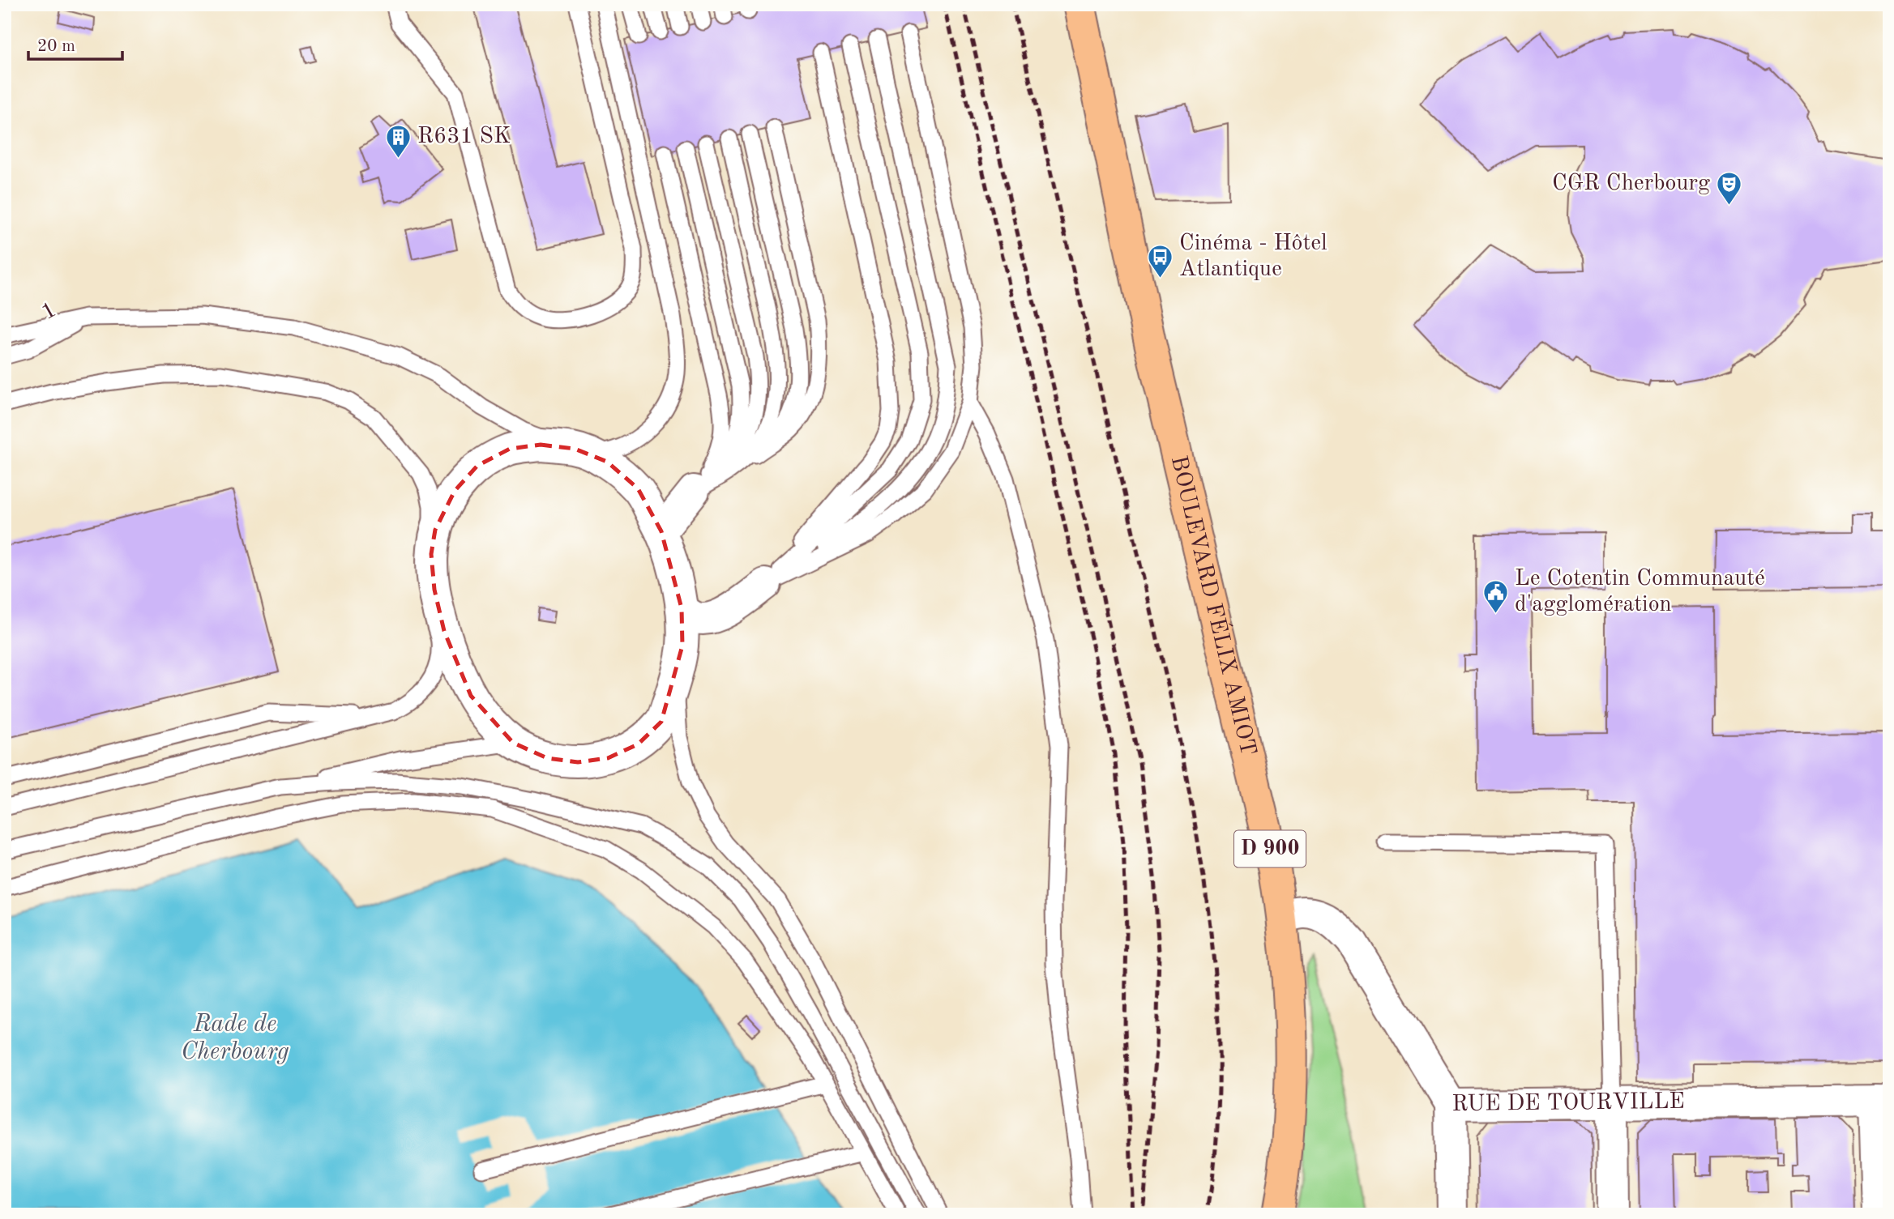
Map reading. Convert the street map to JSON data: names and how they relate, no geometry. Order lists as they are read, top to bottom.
{
  "streets": {
    "main road": ["BOULEVARD FÉLIX AMIOT", "D 900"],
    "street": ["RUE DE TOURVILLE"],
    "lane": ["1"]
  },
  "crossings": [
    ["BOULEVARD FÉLIX AMIOT", "RUE DE TOURVILLE"]
  ],
  "water": ["Rade de Cherbourg"],
  "places": {
    "building": ["R631 SK"],
    "theatre": ["CGR Cherbourg"],
    "bus stop": ["Cinéma - Hôtel Atlantique"],
    "public building": ["Le Cotentin Communauté d'agglomération"]
  },
  "scale_bar": "20 m"
}
